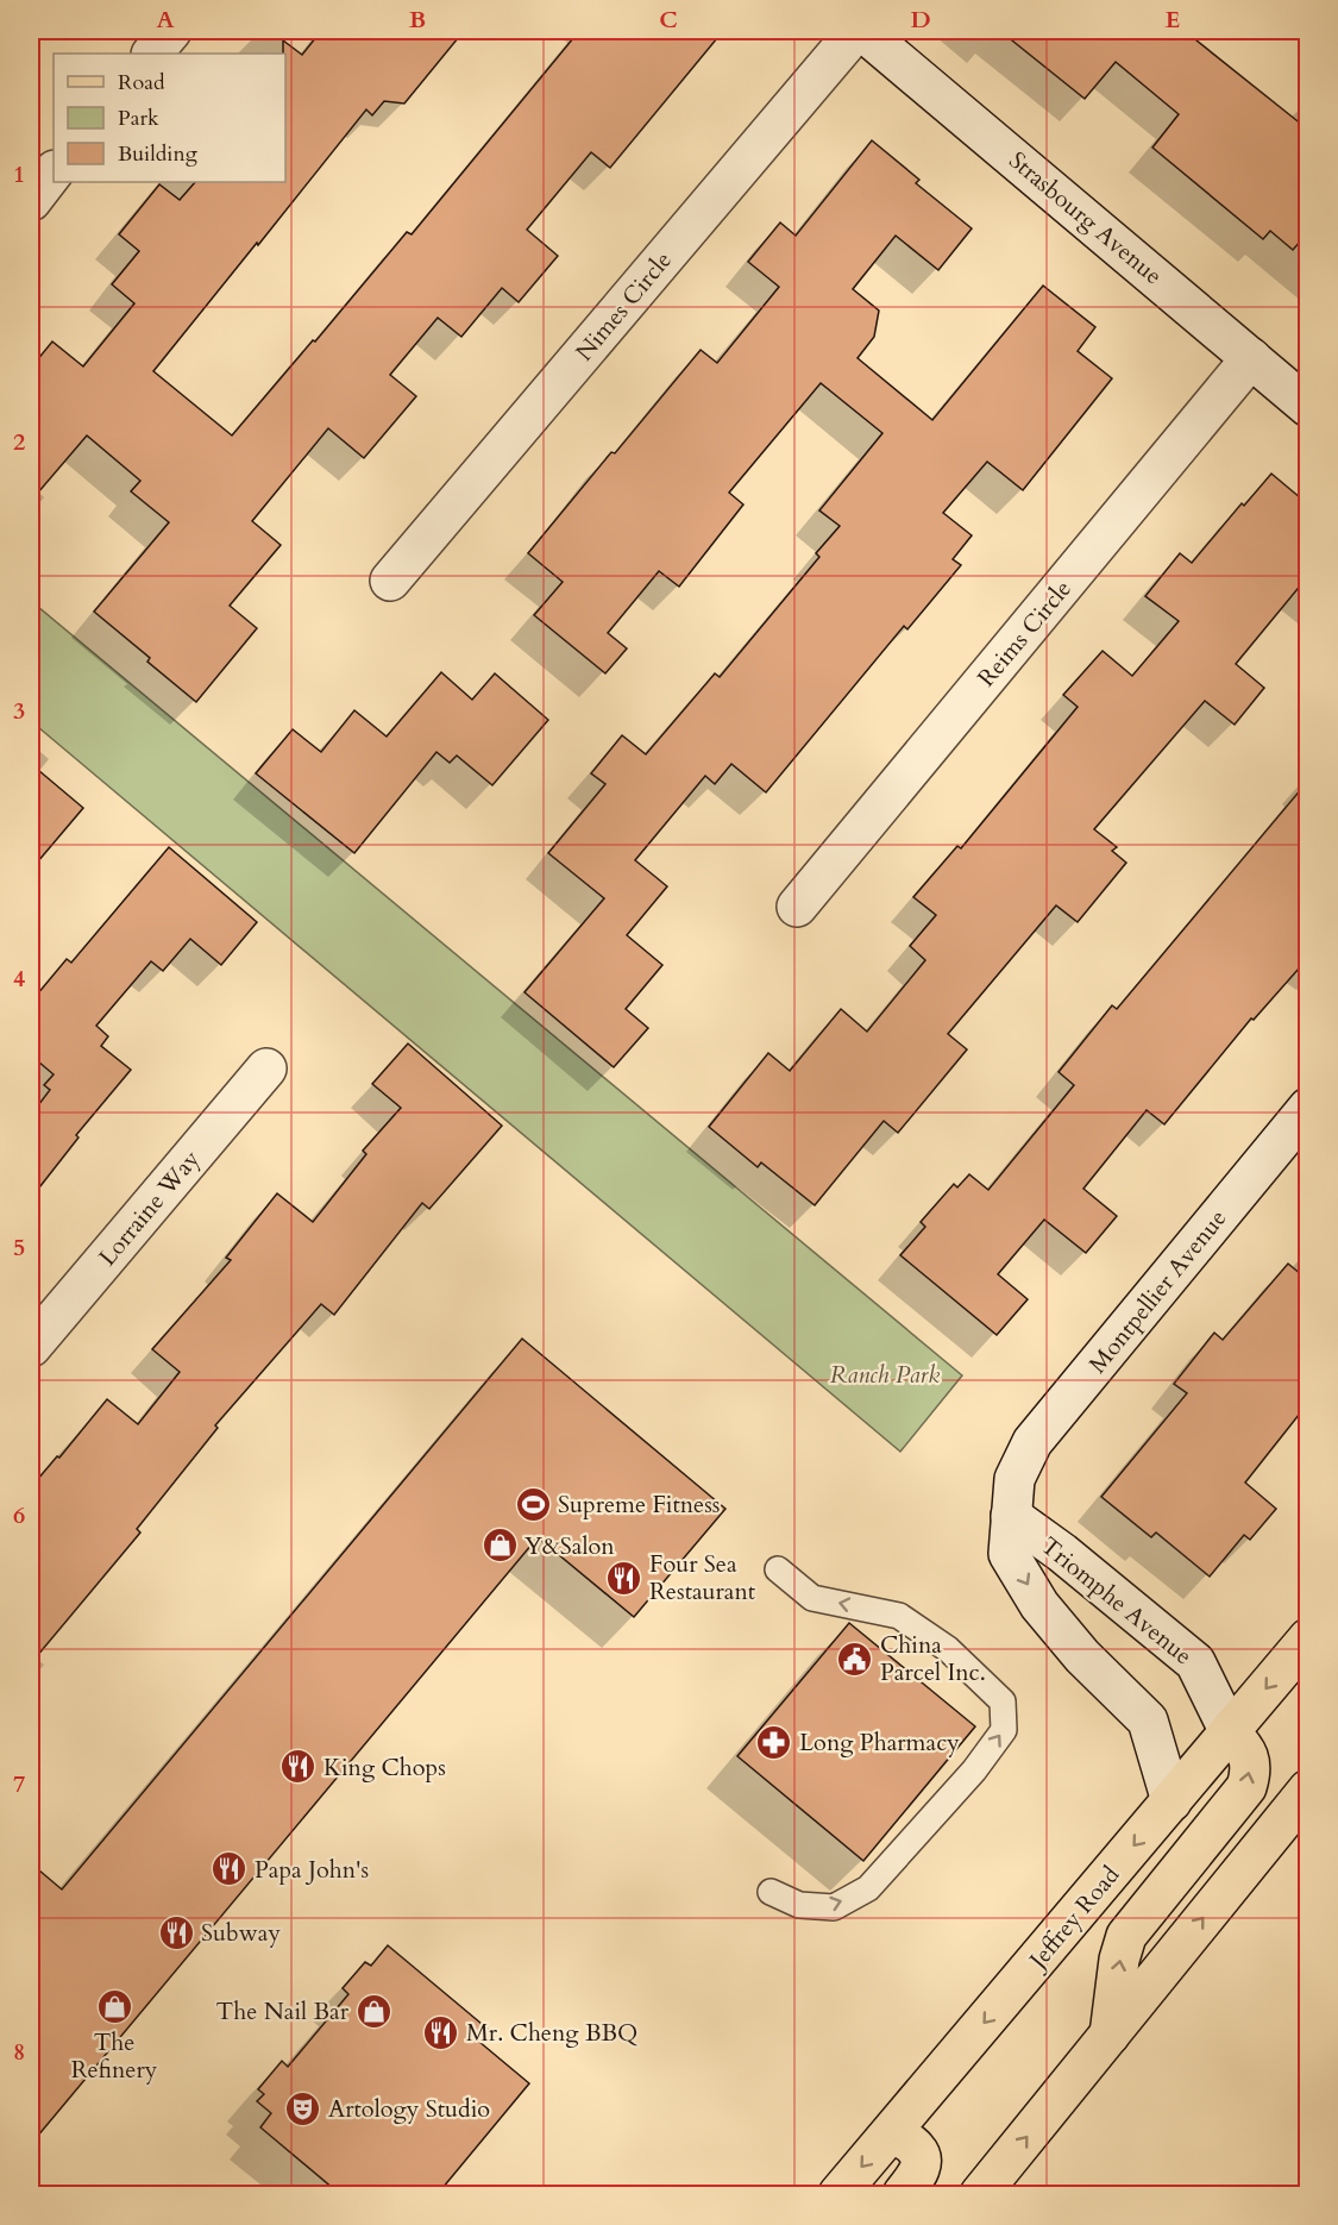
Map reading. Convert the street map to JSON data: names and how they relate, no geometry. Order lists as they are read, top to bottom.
{
  "streets": {
    "main road": ["Jeffrey Road"],
    "street": [
      "Strasbourg Avenue",
      "Nimes Circle",
      "Reims Circle",
      "Lorraine Way",
      "Montpellier Avenue",
      "Triomphe Avenue"
    ]
  },
  "crossings": [
    ["Strasbourg Avenue", "Reims Circle"],
    ["Montpellier Avenue", "Triomphe Avenue"],
    ["Triomphe Avenue", "Jeffrey Road"]
  ],
  "parks": ["Ranch Park"],
  "places": {
    "sports": ["Supreme Fitness"],
    "shop": ["Y&Salon", "The Refinery", "The Nail Bar"],
    "restaurant": [
      "Four Sea Restaurant",
      "King Chops",
      "Papa John's",
      "Subway",
      "Mr. Cheng BBQ"
    ],
    "public building": ["China Parcel Inc."],
    "pharmacy": ["Long Pharmacy"],
    "theatre": ["Artology Studio"]
  },
  "legend": ["Road", "Park", "Building"],
  "grid": {
    "columns": [
      "A",
      "B",
      "C",
      "D",
      "E"
    ],
    "rows": [
      "1",
      "2",
      "3",
      "4",
      "5",
      "6",
      "7",
      "8"
    ]
  }
}
